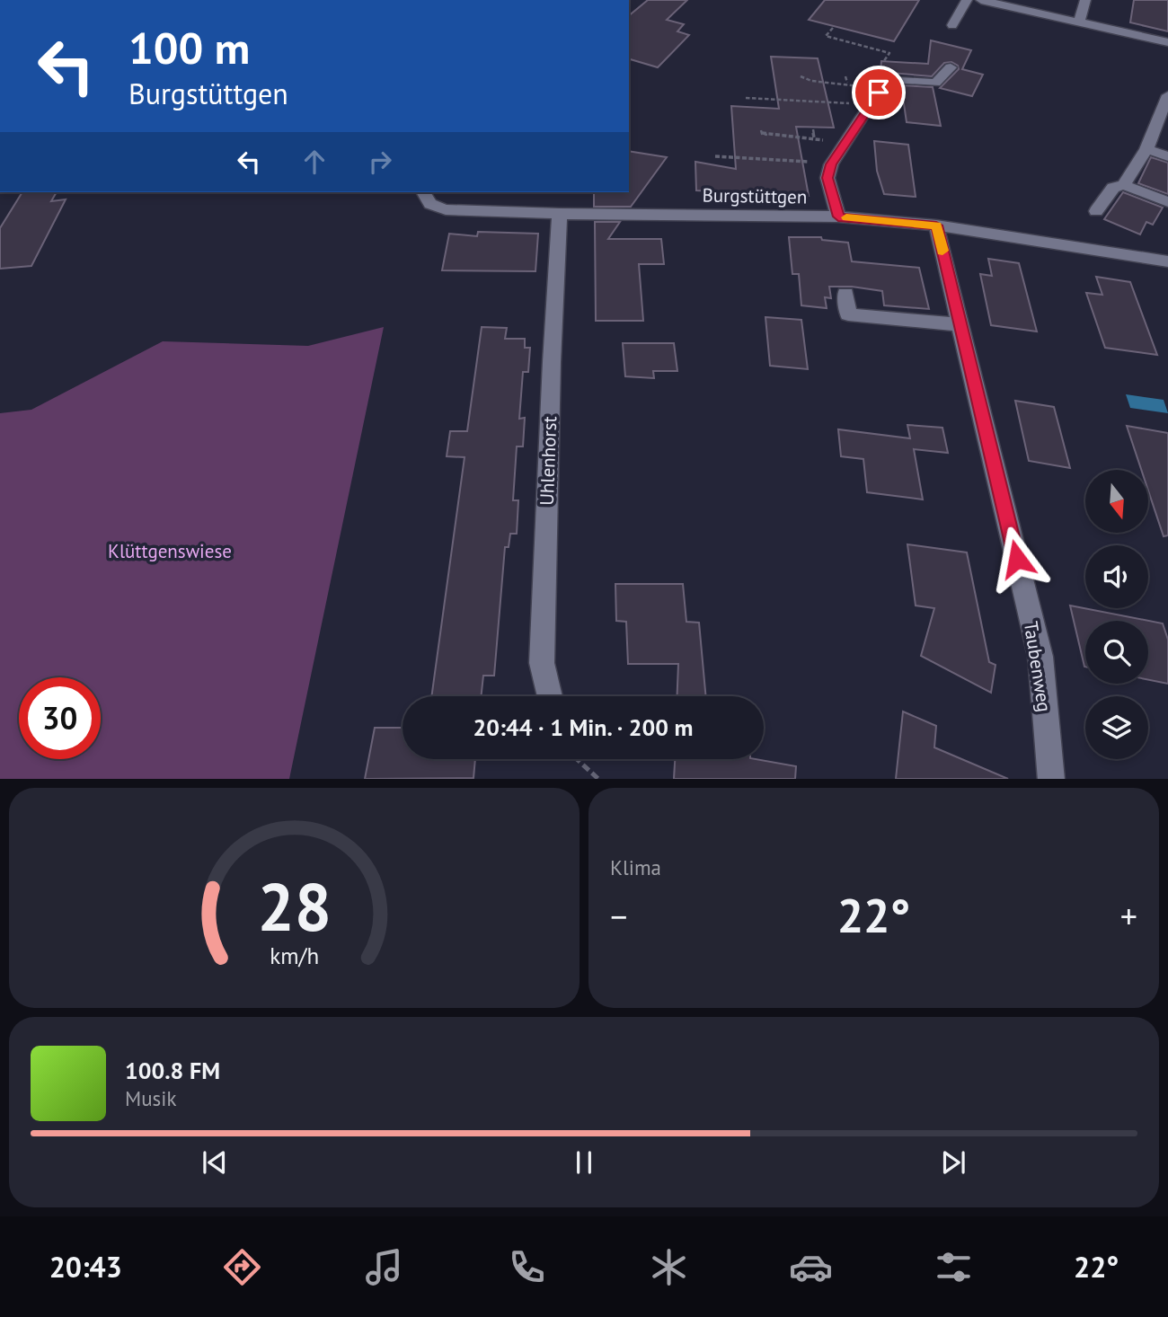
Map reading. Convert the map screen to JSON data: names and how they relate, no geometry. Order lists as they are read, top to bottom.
{
  "streets": {
    "street": ["Burgstüttgen", "Uhlenhorst", "Taubenweg"]
  },
  "crossings": [
    ["Burgstüttgen", "Uhlenhorst"],
    ["Burgstüttgen", "Taubenweg"]
  ],
  "parks": ["Klüttgenswiese"],
  "north": "bottom",
  "page": {
    "turn": ["100 m", "Burgstüttgen"],
    "limit": "30",
    "trip": "20:44 · 1 Min. · 200 m",
    "tile": "Klima",
    "heat": ["−", "22°", "+"],
    "song": ["100.8 FM", "Musik"],
    "tabs": ["20:43", "22°"],
    "gauge": ["28", "km/h"]
  }
}
